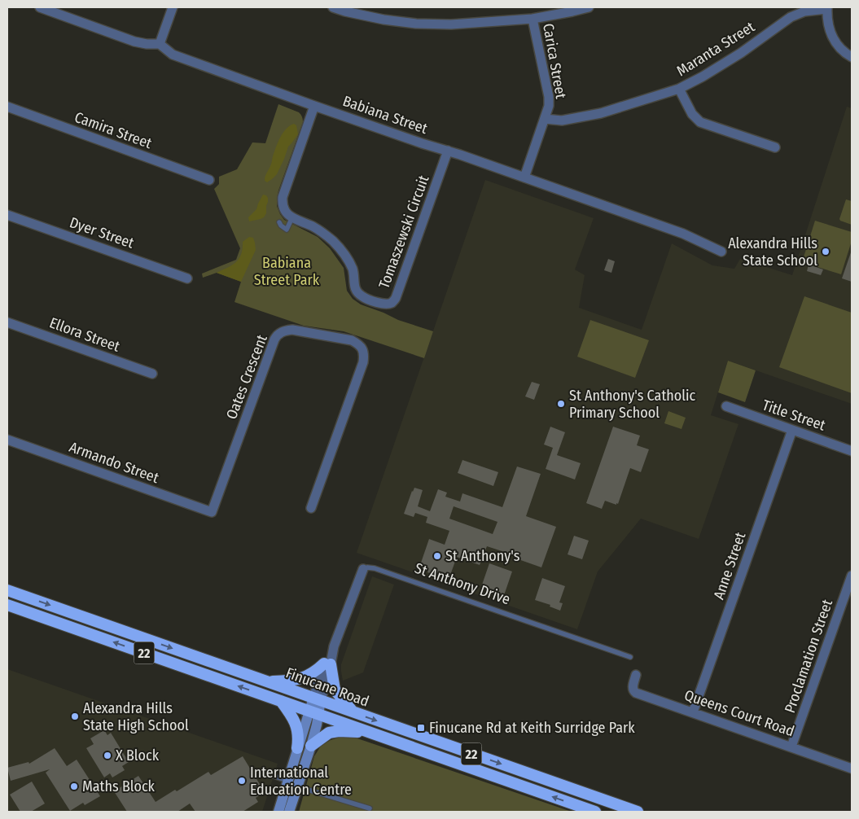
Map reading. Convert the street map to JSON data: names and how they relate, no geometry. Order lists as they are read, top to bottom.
{
  "streets": {
    "highway": ["22", "Finucane Road"],
    "street": [
      "Maranta Street",
      "Carica Street",
      "Babiana Street",
      "Camira Street",
      "Tomaszewski Circuit",
      "Dyer Street",
      "Ellora Street",
      "Oates Crescent",
      "Title Street",
      "Armando Street",
      "Anne Street",
      "St Anthony Drive",
      "Proclamation Street",
      "Queens Court Road"
    ]
  },
  "crossings": [
    ["Maranta Street", "Carica Street"],
    ["Carica Street", "Babiana Street"],
    ["Babiana Street", "Tomaszewski Circuit"],
    ["Oates Crescent", "Armando Street"],
    ["Title Street", "Anne Street"],
    ["Anne Street", "Queens Court Road"],
    ["St Anthony Drive", "Finucane Road"],
    ["Proclamation Street", "Queens Court Road"]
  ],
  "parks": ["Babiana Street Park"],
  "places": {
    "other": [
      "Alexandra Hills State School",
      "St Anthony's Catholic Primary School",
      "St Anthony's",
      "Alexandra Hills State High School",
      "X Block",
      "International Education Centre",
      "Maths Block"
    ],
    "transit": ["Finucane Rd at Keith Surridge Park"]
  }
}
